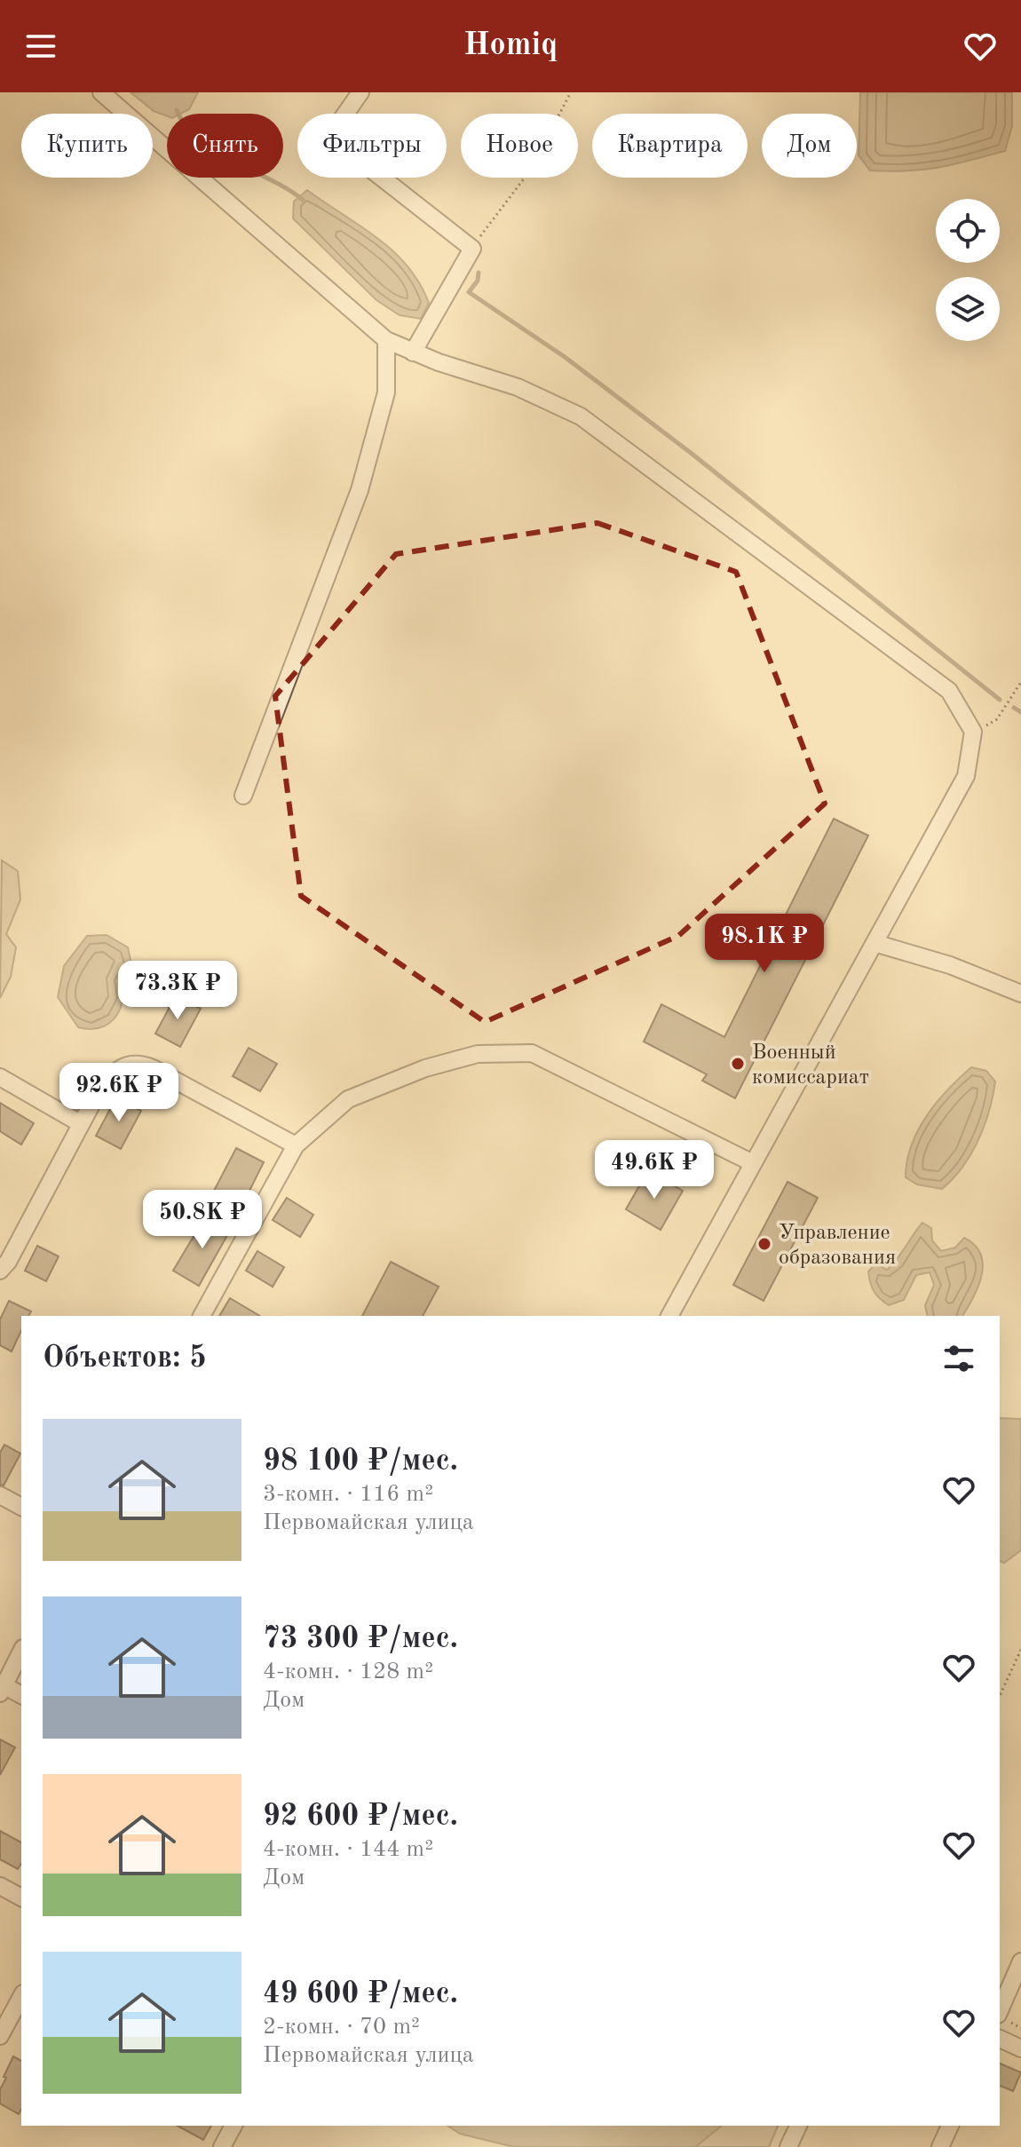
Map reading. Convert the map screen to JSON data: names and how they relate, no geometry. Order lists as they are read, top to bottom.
{
  "places": ["Военный комиссариат", "Управление образования"],
  "page": {
    "header": "Homiq",
    "chip": [
      "Купить",
      "Снять",
      "Фильтры",
      "Новое",
      "Квартира",
      "Дом"
    ],
    "price": [
      "98.1K ₽",
      "73.3K ₽",
      "92.6K ₽",
      "49.6K ₽",
      "50.8K ₽"
    ],
    "heading": "Объектов: 5",
    "list": [
      {
        "name": "98 100 ₽/мес.",
        "note": "3-комн. · 116 m² · Первомайская улица"
      },
      {
        "name": "73 300 ₽/мес.",
        "note": "4-комн. · 128 m² · Дом"
      },
      {
        "name": "92 600 ₽/мес.",
        "note": "4-комн. · 144 m² · Дом"
      },
      {
        "name": "49 600 ₽/мес.",
        "note": "2-комн. · 70 m² · Первомайская улица"
      }
    ]
  }
}
